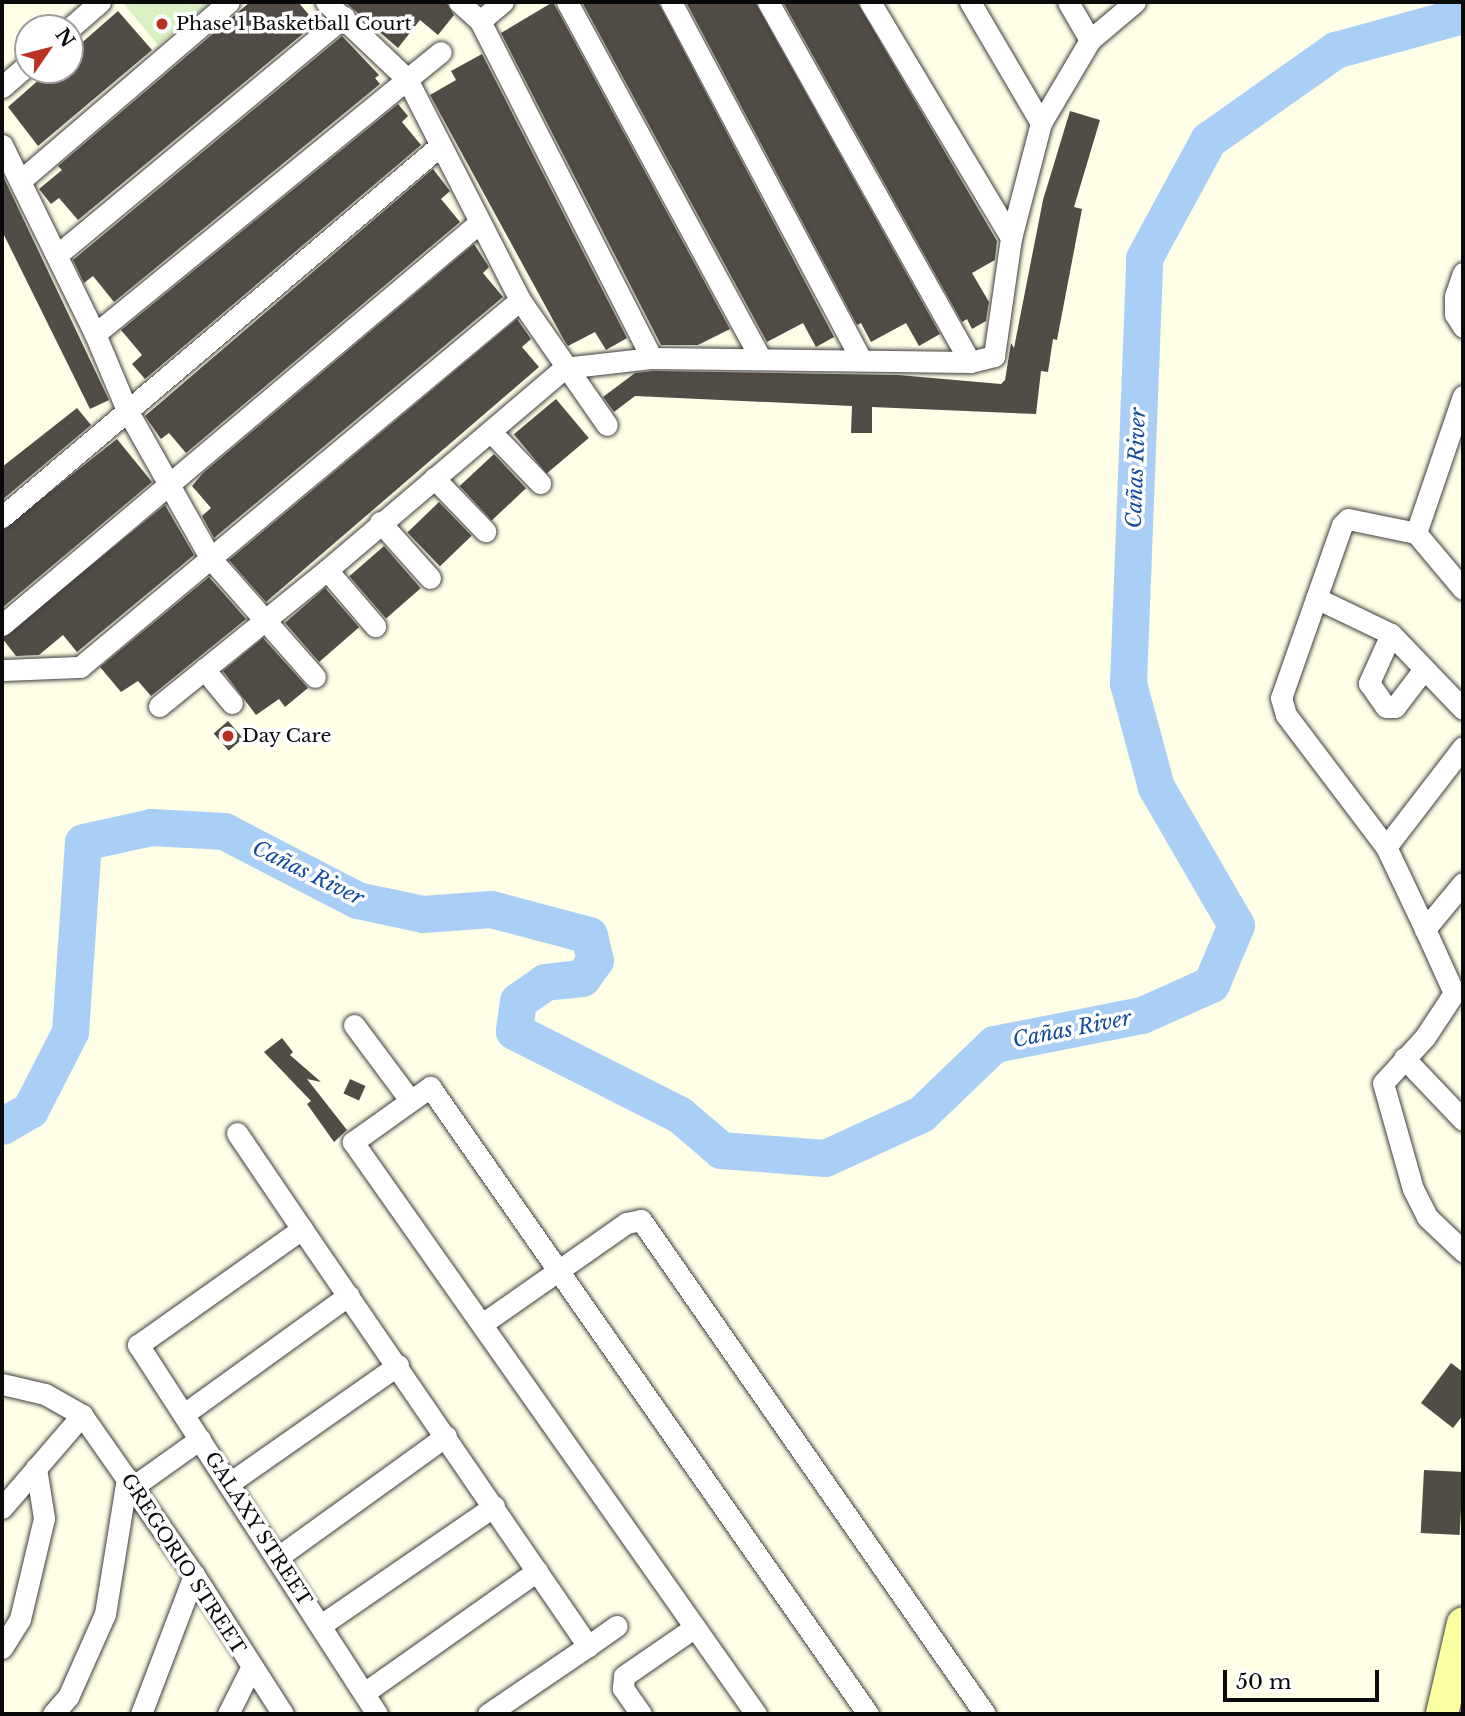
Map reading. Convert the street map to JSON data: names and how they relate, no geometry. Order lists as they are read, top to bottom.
{
  "streets": {
    "street": ["GALAXY STREET", "GREGORIO STREET"]
  },
  "water": ["Cañas River"],
  "places": ["Phase 1 Basketball Court", "Day Care"],
  "scale_bar": "50 m",
  "north": "top right"
}
